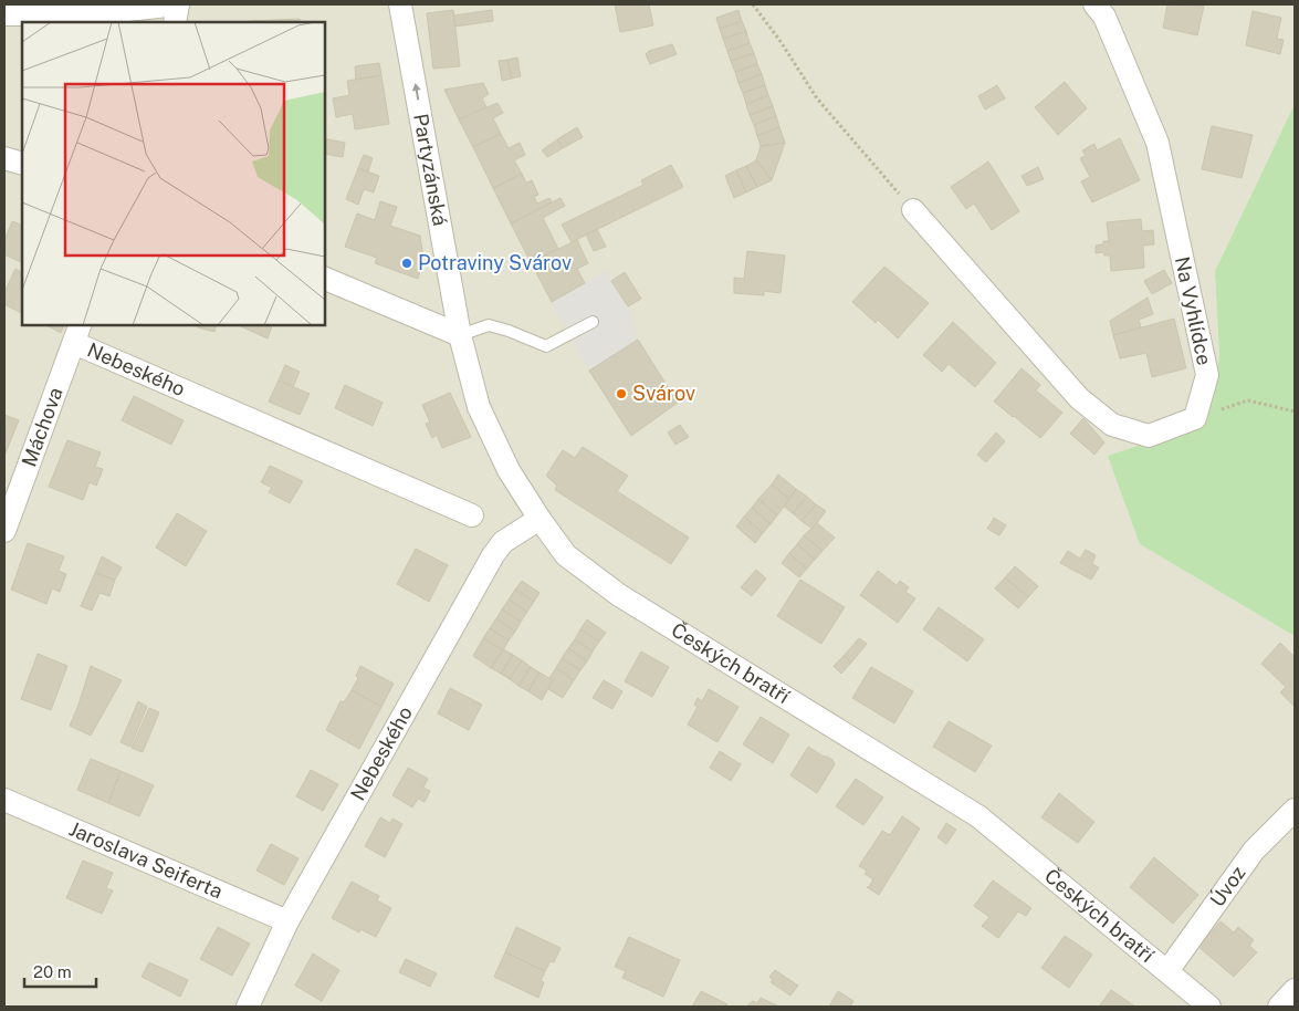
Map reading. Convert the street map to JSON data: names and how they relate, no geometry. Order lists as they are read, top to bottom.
{
  "streets": {
    "street": [
      "Partyzánská",
      "Na Vyhlídce",
      "Nebeského",
      "Máchova",
      "Českých bratří",
      "Jaroslava Seiferta",
      "Úvoz"
    ]
  },
  "crossings": [
    ["Partyzánská", "Českých bratří"],
    ["Nebeského", "Máchova"],
    ["Nebeského", "Českých bratří"],
    ["Nebeského", "Jaroslava Seiferta"],
    ["Českých bratří", "Úvoz"]
  ],
  "one_way": ["Partyzánská"],
  "places": ["Potraviny Svárov", "Svárov"],
  "scale_bar": "20 m"
}
